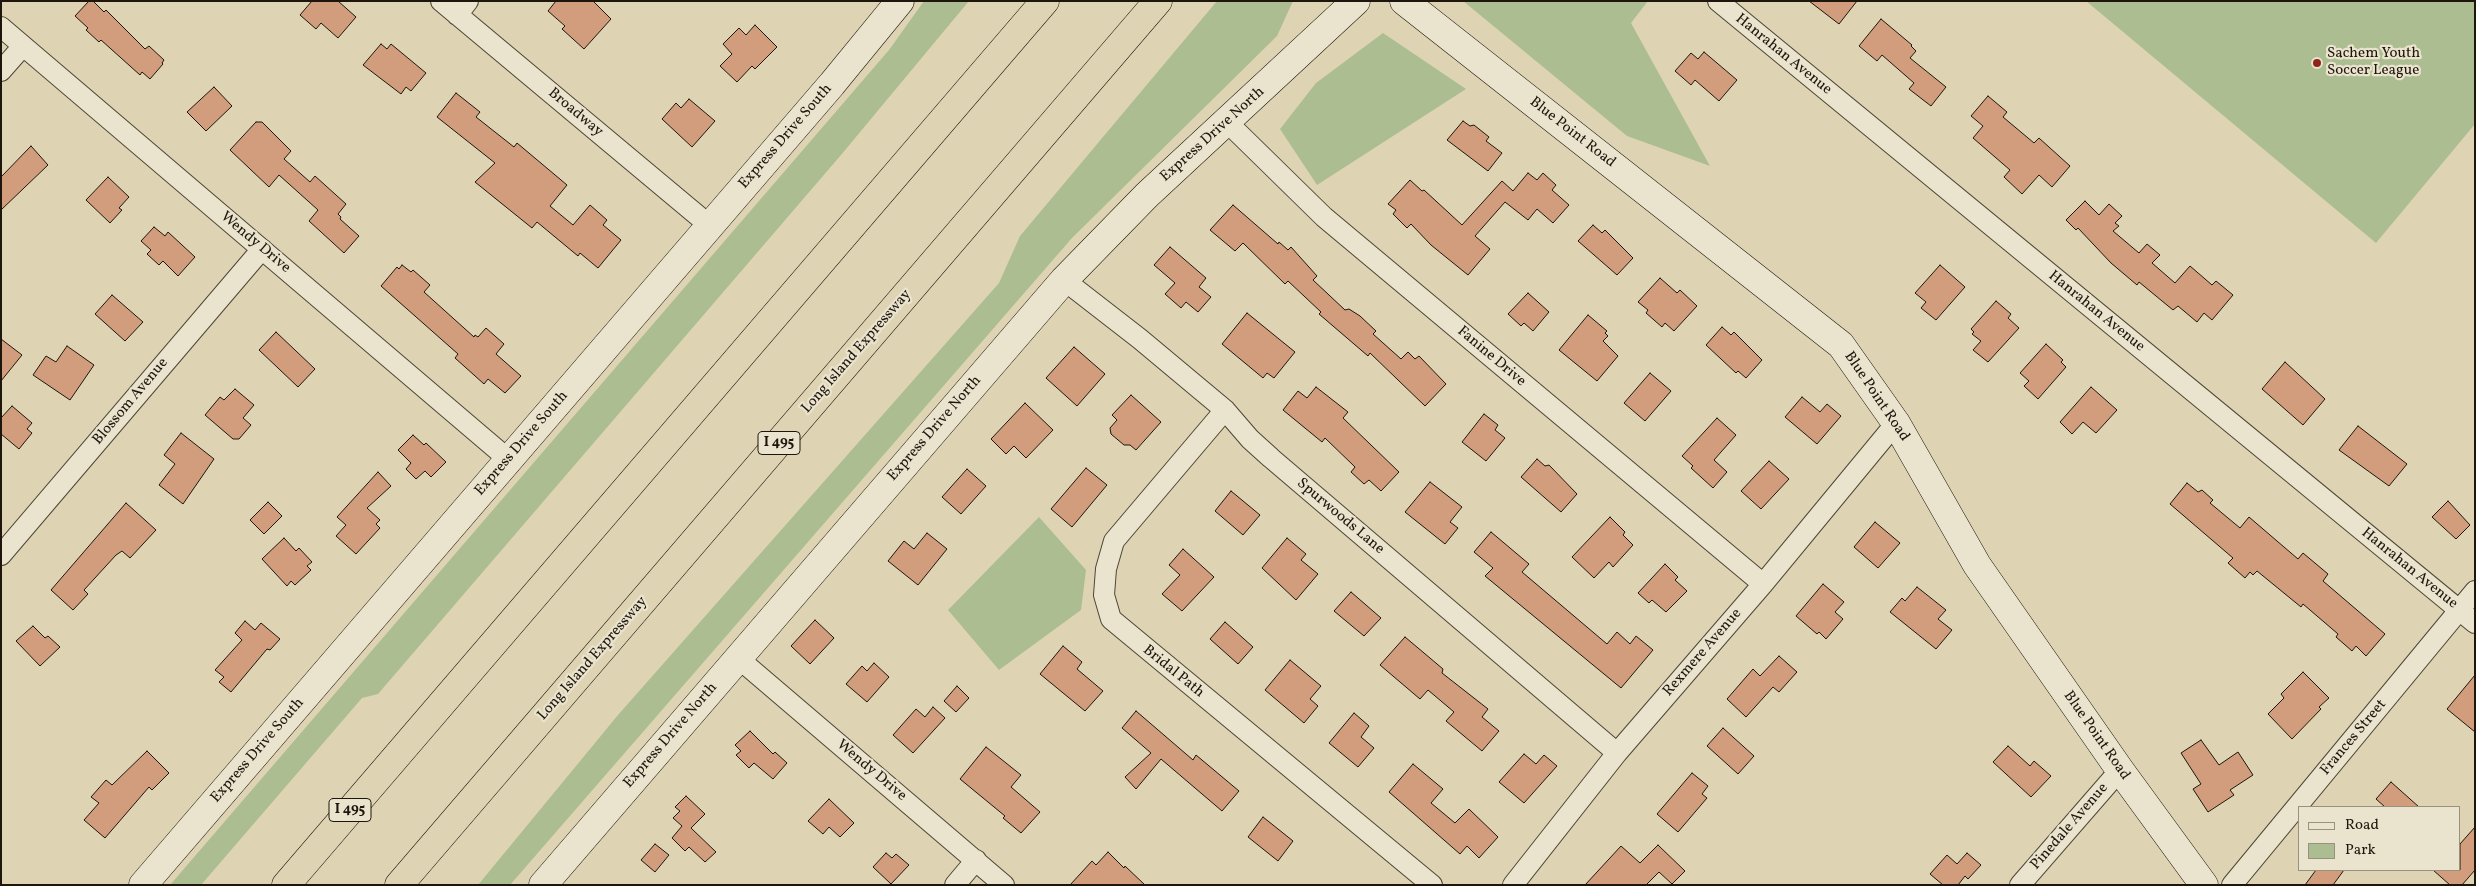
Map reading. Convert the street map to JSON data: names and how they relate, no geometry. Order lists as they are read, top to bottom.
{
  "streets": {
    "highway": ["Long Island Expressway", "I 495"],
    "main road": ["Blue Point Road", "Express Drive North", "Express Drive South"],
    "street": [
      "Hanrahan Avenue",
      "Broadway",
      "Wendy Drive",
      "Fanine Drive",
      "Blossom Avenue",
      "Spurwoods Lane",
      "Rexmere Avenue",
      "Bridal Path",
      "Frances Street",
      "Pinedale Avenue"
    ]
  },
  "crossings": [
    ["Hanrahan Avenue", "Frances Street"],
    ["Broadway", "Express Drive South"],
    ["Blue Point Road", "Rexmere Avenue"],
    ["Blue Point Road", "Pinedale Avenue"],
    ["Express Drive North", "Wendy Drive"],
    ["Express Drive North", "Fanine Drive"],
    ["Express Drive North", "Spurwoods Lane"],
    ["Express Drive South", "Wendy Drive"],
    ["Wendy Drive", "Blossom Avenue"],
    ["Fanine Drive", "Rexmere Avenue"],
    ["Spurwoods Lane", "Rexmere Avenue"],
    ["Spurwoods Lane", "Bridal Path"]
  ],
  "places": ["Sachem Youth Soccer League"],
  "legend": ["Road", "Park"]
}
